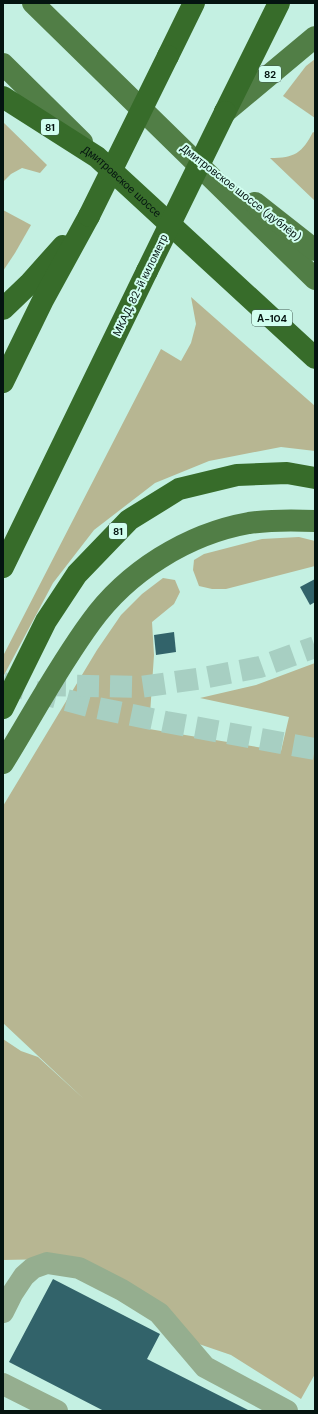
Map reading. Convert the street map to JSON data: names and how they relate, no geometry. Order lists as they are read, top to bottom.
{
  "streets": {
    "highway": [
      "81",
      "Дмитровское шоссе",
      "МКАД, 82-й километр",
      "А-104"
    ],
    "main road": ["82", "Дмитровское шоссе (дублёр)"]
  },
  "crossings": [
    ["82", "МКАД, 82-й километр"],
    ["81", "Дмитровское шоссе"]
  ]
}
